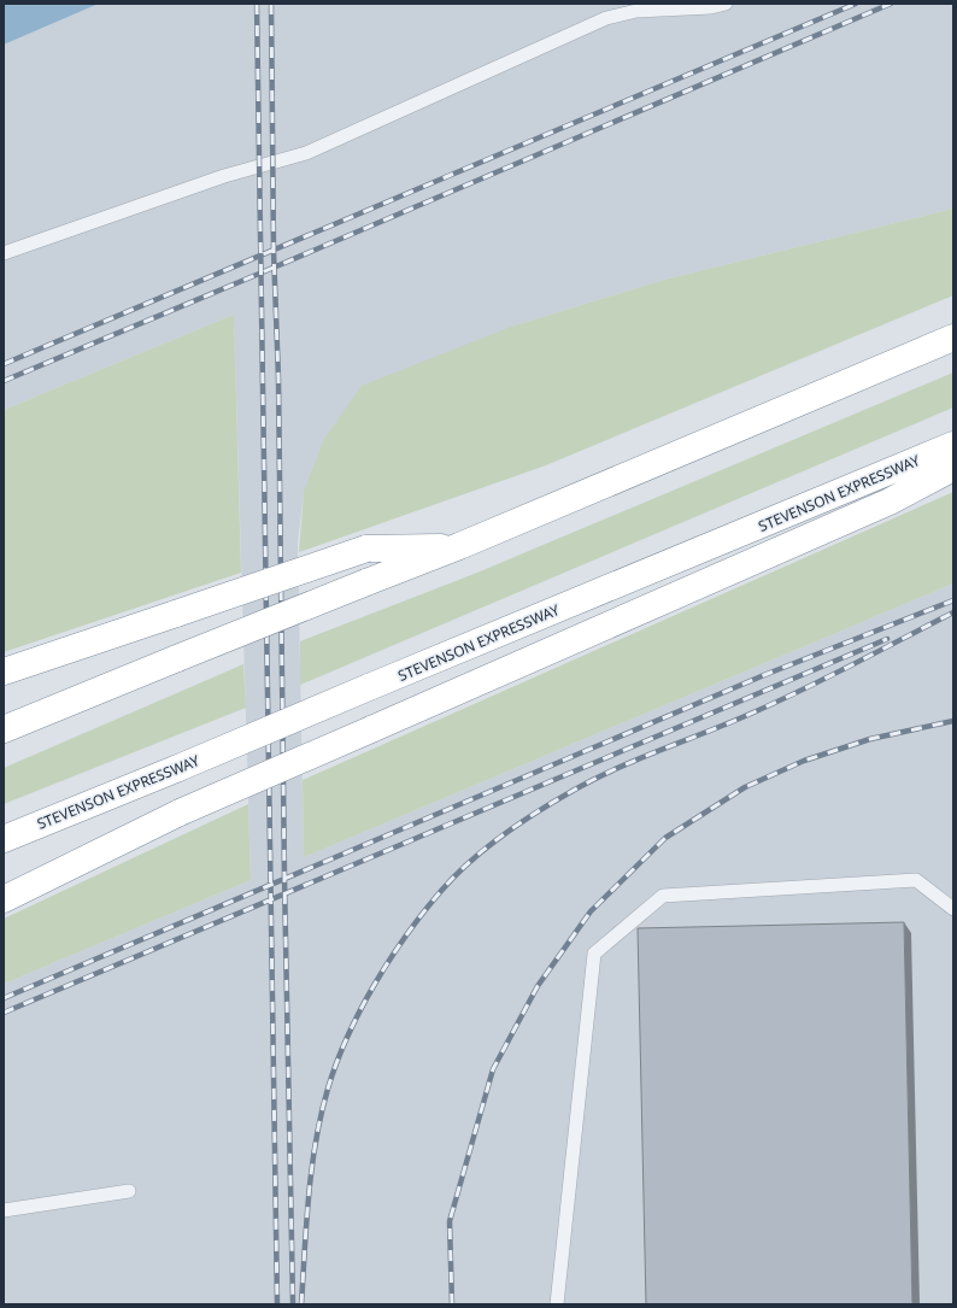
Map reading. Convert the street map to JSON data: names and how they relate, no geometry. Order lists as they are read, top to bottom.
{
  "streets": {
    "highway": ["STEVENSON EXPRESSWAY"]
  }
}
